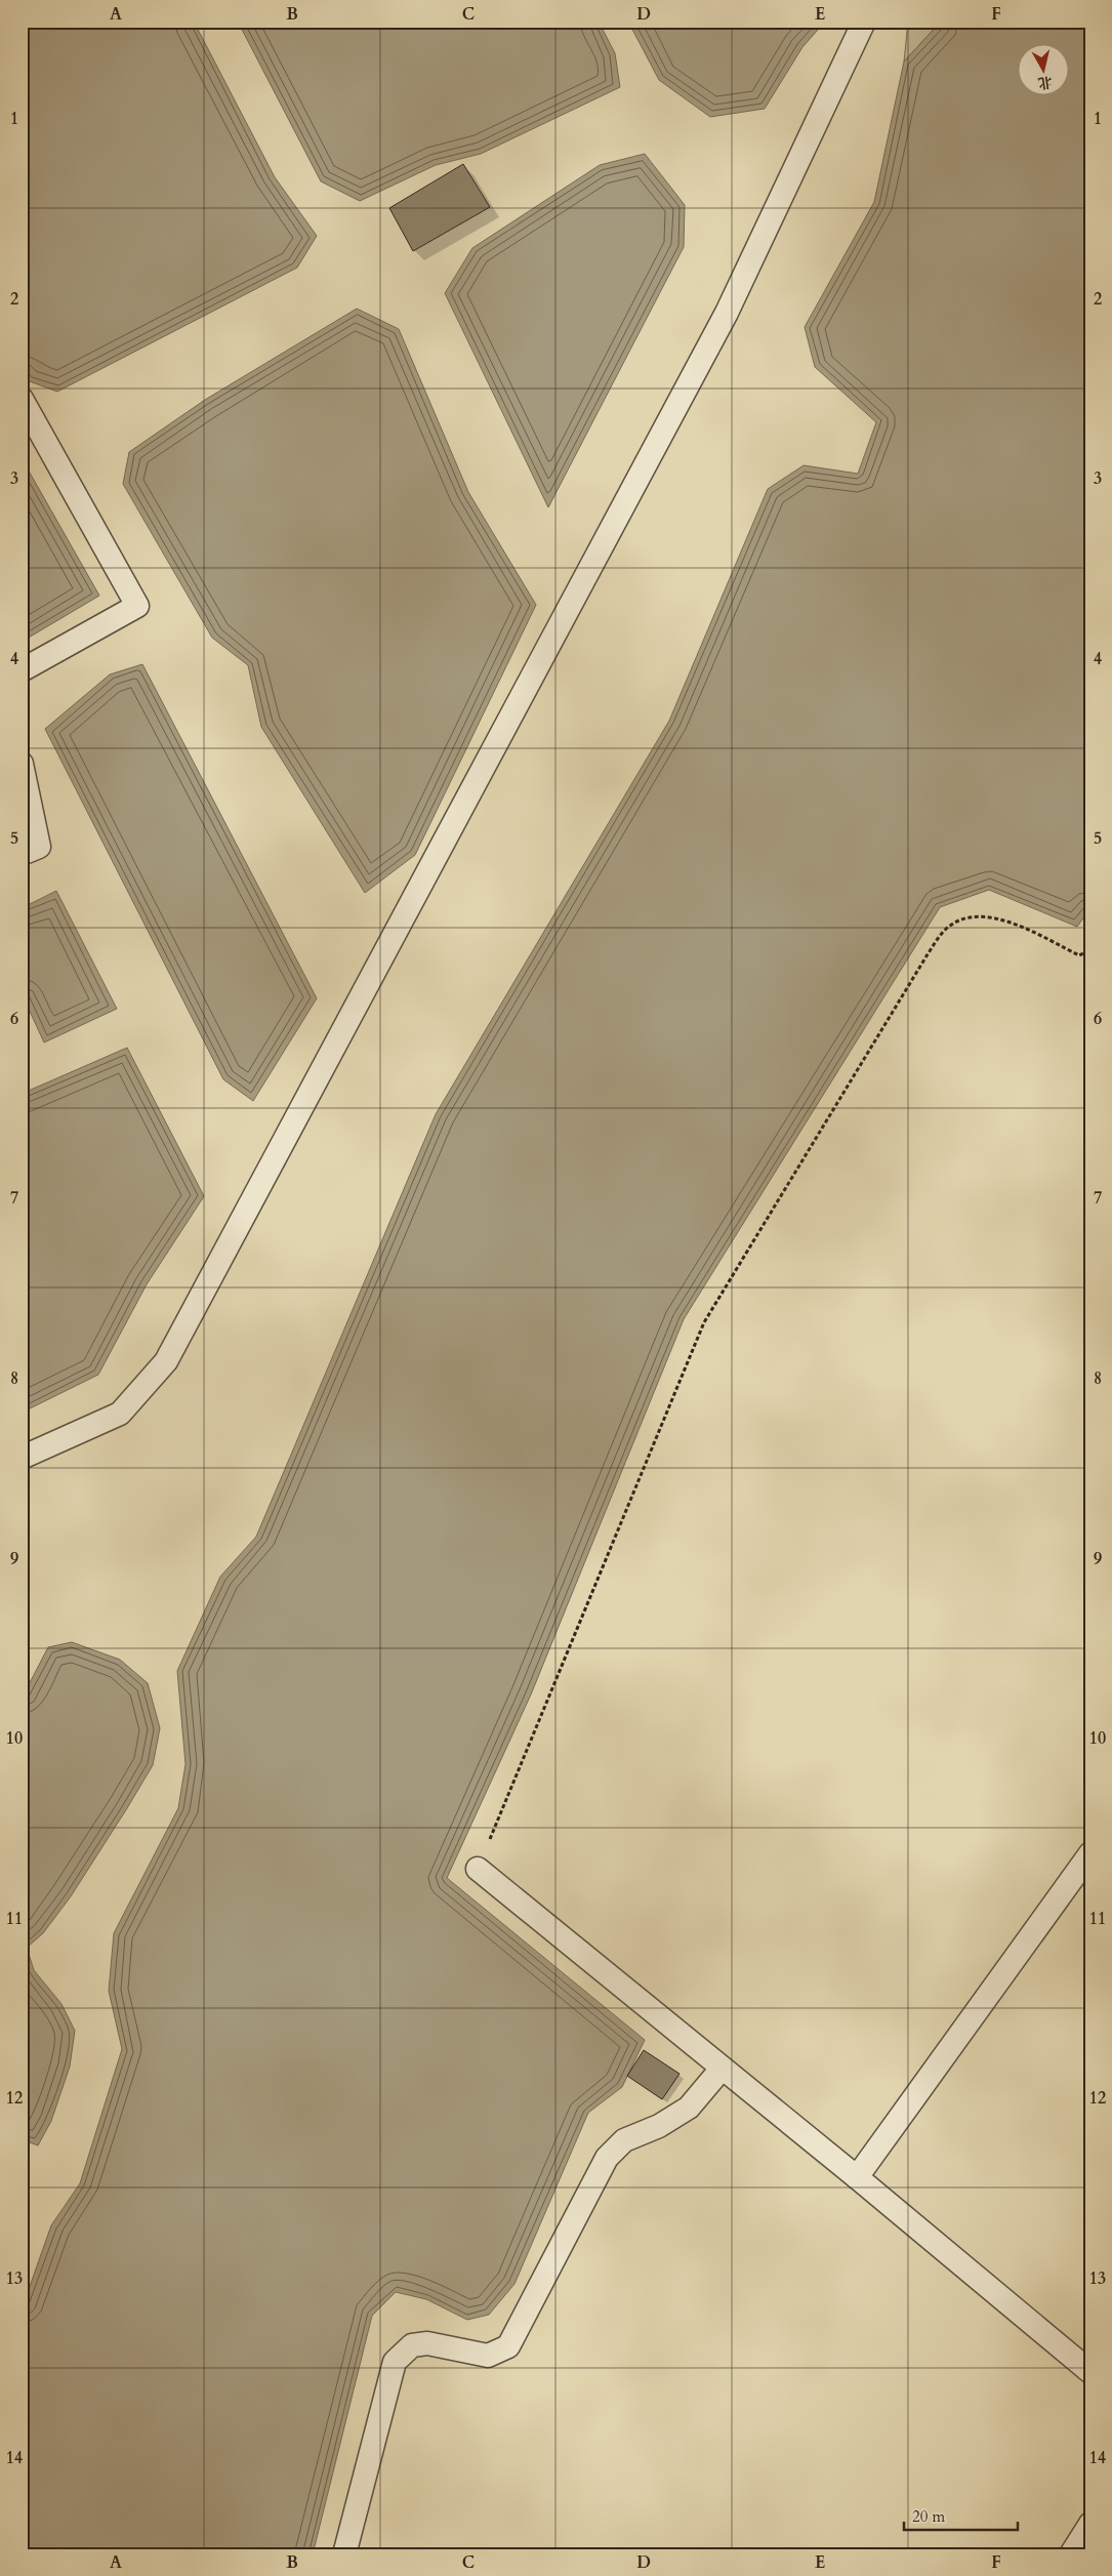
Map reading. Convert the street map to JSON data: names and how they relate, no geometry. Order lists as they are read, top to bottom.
{
  "scale_bar": "20 m",
  "north": "bottom",
  "grid": {
    "columns": [
      "A",
      "B",
      "C",
      "D",
      "E",
      "F"
    ],
    "rows": [
      "1",
      "2",
      "3",
      "4",
      "5",
      "6",
      "7",
      "8",
      "9",
      "10",
      "11",
      "12",
      "13",
      "14"
    ]
  }
}
